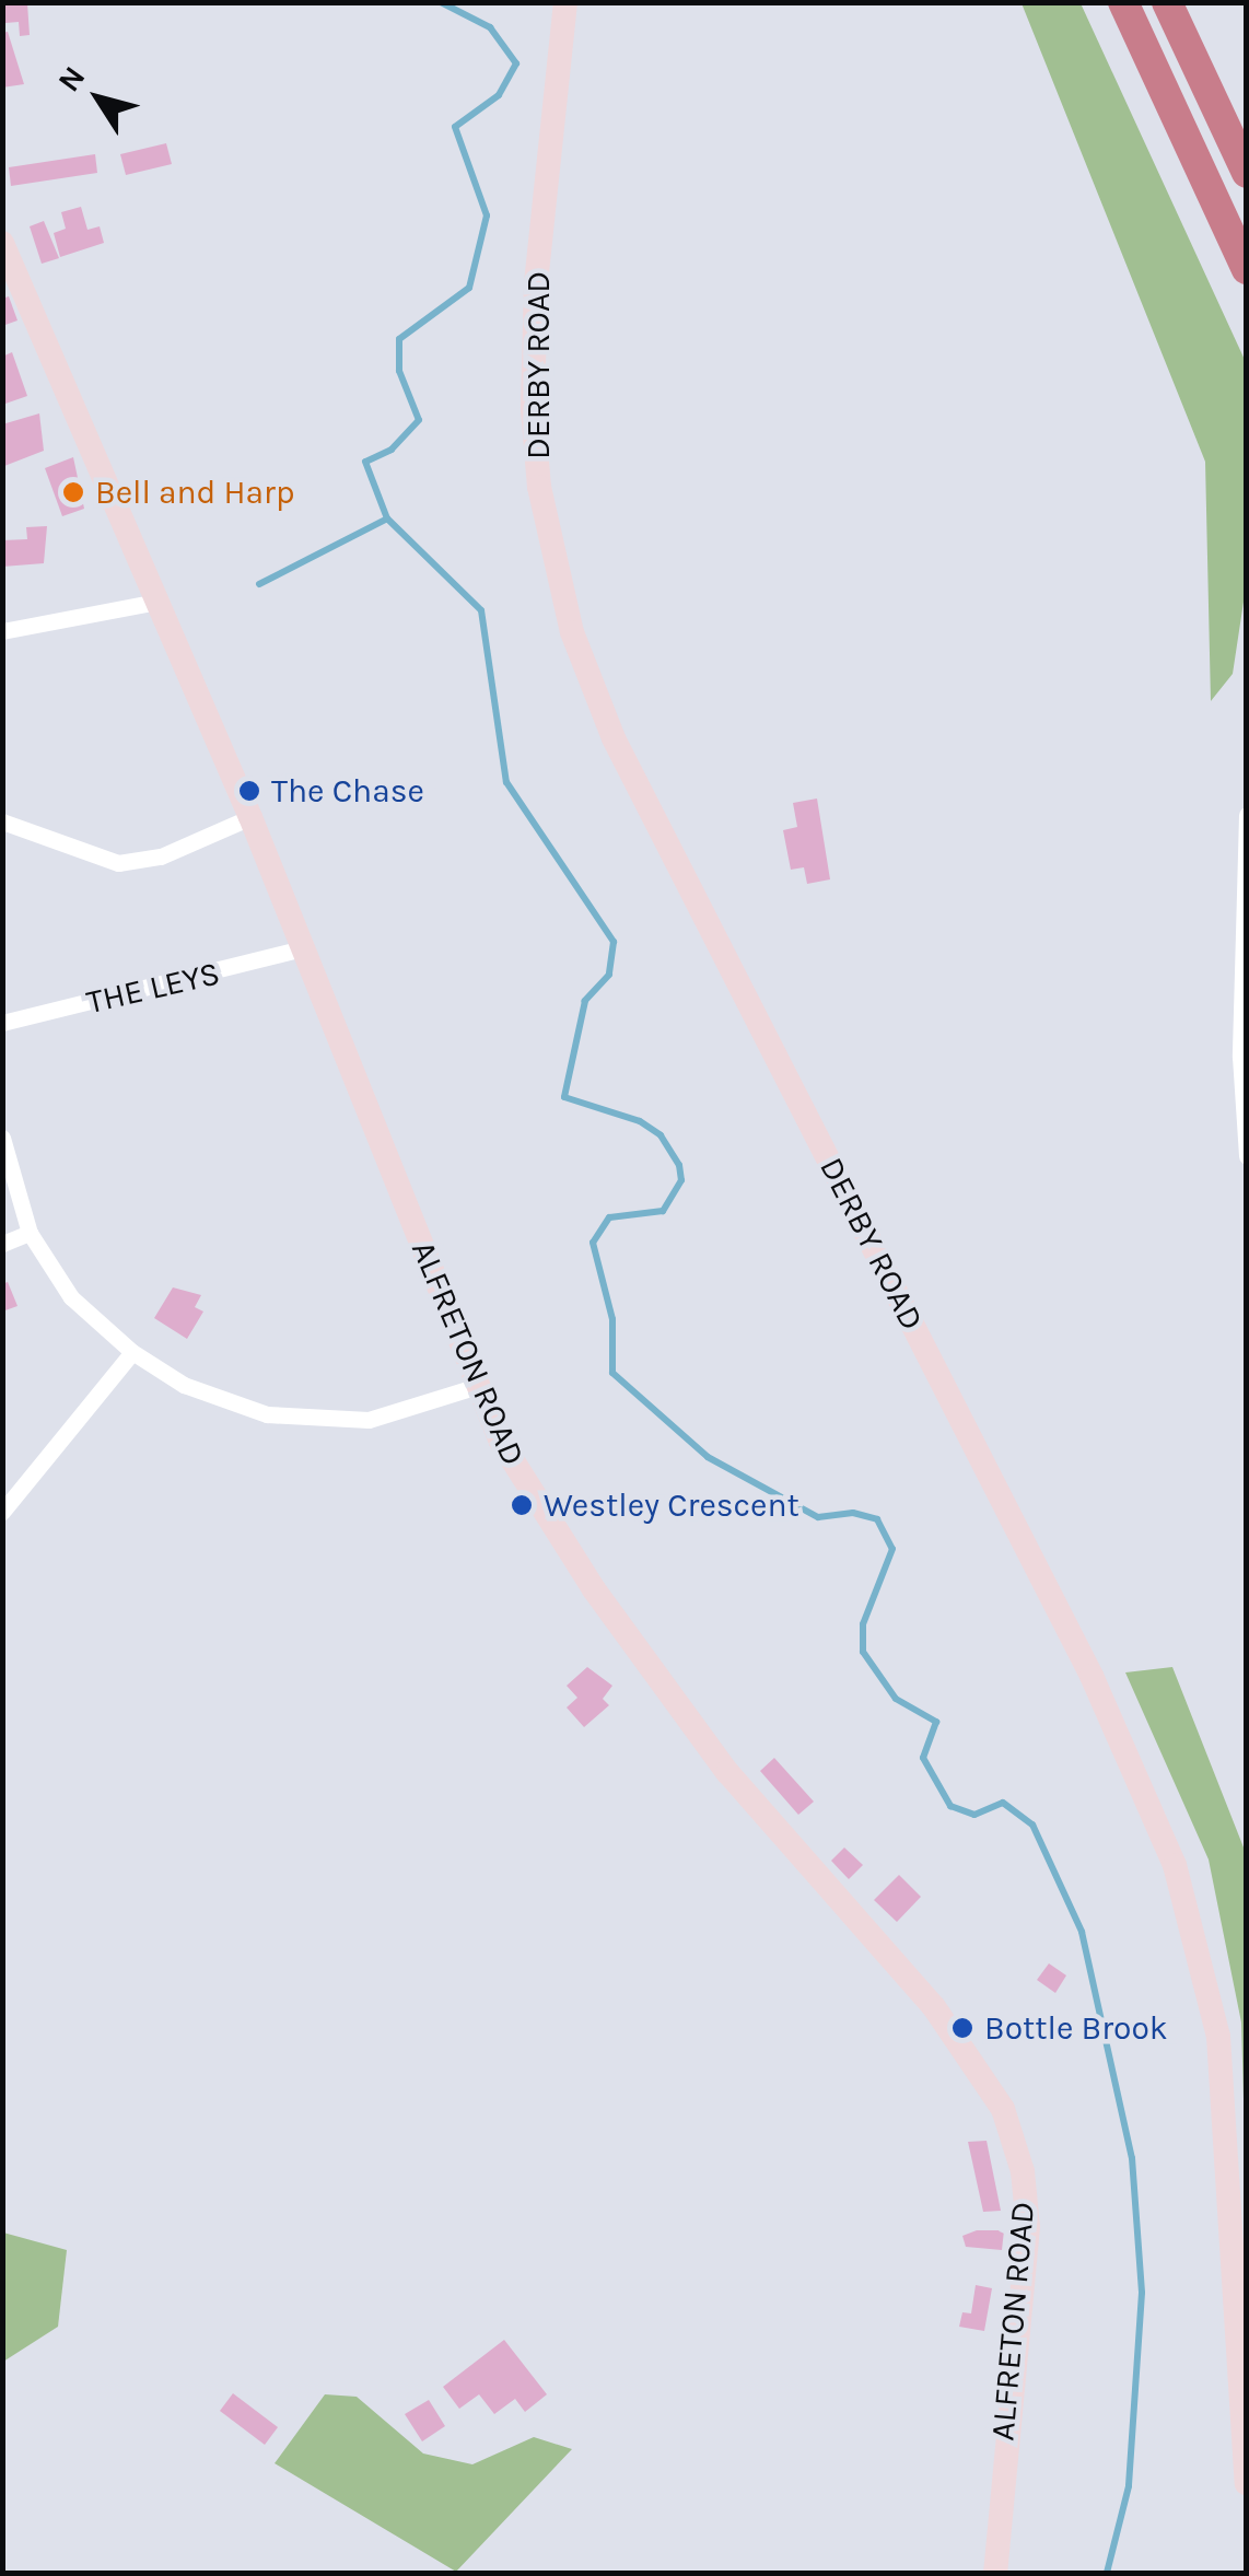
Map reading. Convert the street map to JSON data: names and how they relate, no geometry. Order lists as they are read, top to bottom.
{
  "streets": {
    "main road": ["DERBY ROAD", "ALFRETON ROAD"],
    "street": ["THE LEYS"]
  },
  "crossings": [
    ["THE LEYS", "ALFRETON ROAD"]
  ],
  "places": [
    "Bell and Harp",
    "The Chase",
    "Westley Crescent",
    "Bottle Brook"
  ],
  "north": "top left"
}
